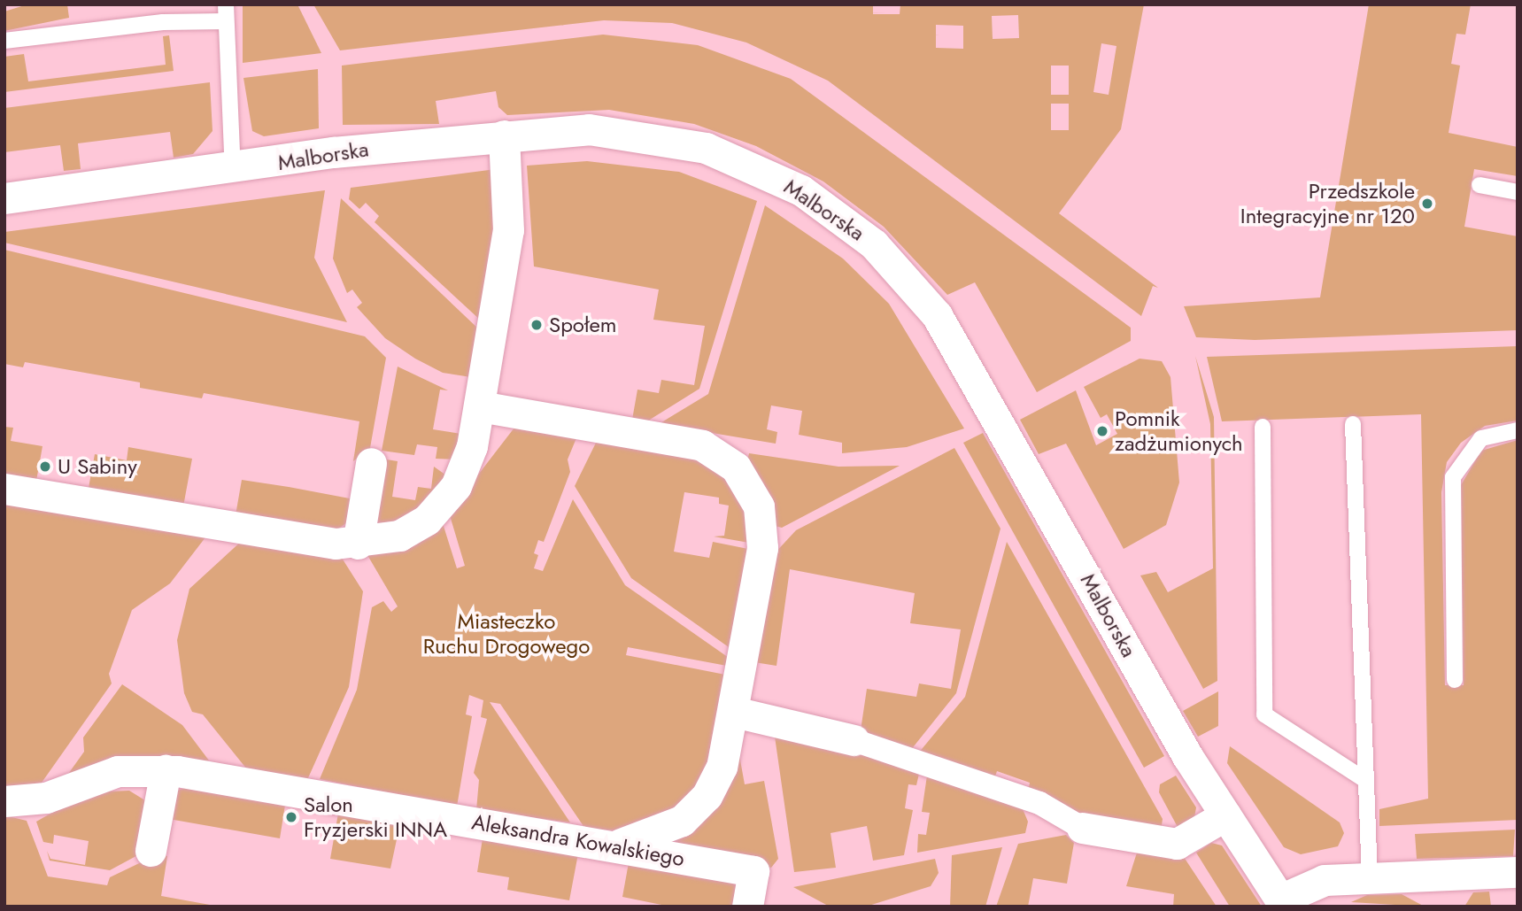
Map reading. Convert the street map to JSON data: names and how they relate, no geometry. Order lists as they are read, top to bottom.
{
  "streets": {
    "street": ["Malborska", "Aleksandra Kowalskiego"]
  },
  "parks": ["Miasteczko Ruchu Drogowego"],
  "places": [
    "Przedszkole Integracyjne nr 120",
    "Społem",
    "Pomnik zadżumionych",
    "U Sabiny",
    "Salon Fryzjerski INNA"
  ]
}
